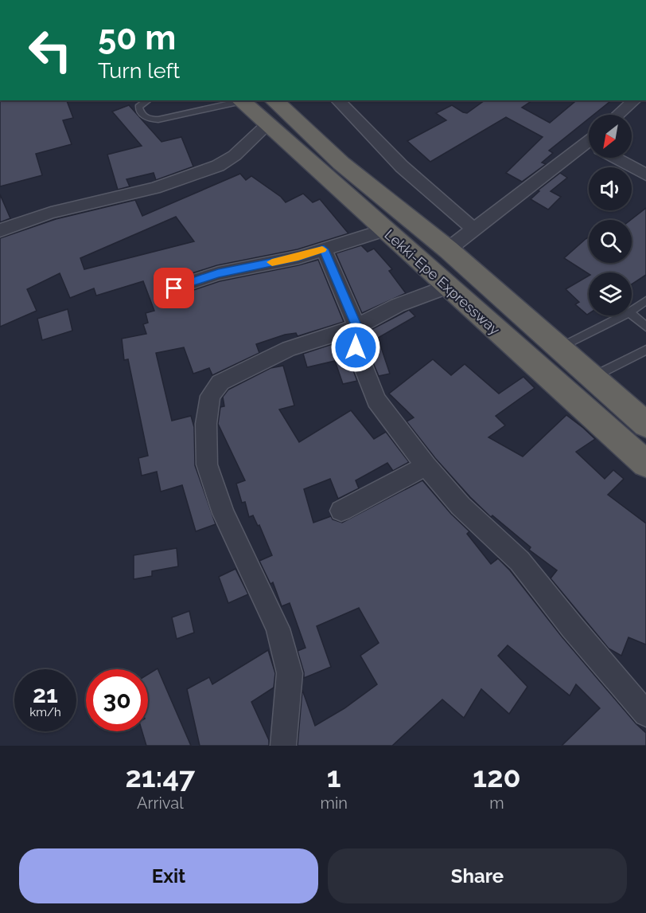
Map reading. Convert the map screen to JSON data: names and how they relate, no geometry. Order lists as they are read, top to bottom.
{
  "streets": {
    "highway": ["Lekki-Epe Expressway"]
  },
  "north": "bottom left",
  "page": {
    "turn": ["50 m", "Turn left"],
    "speed": "21 km/h",
    "limit": "30",
    "eta": [
      "21:47",
      "Arrival",
      "1",
      "min",
      "120",
      "m"
    ],
    "buttons": ["Exit", "Share"]
  }
}
